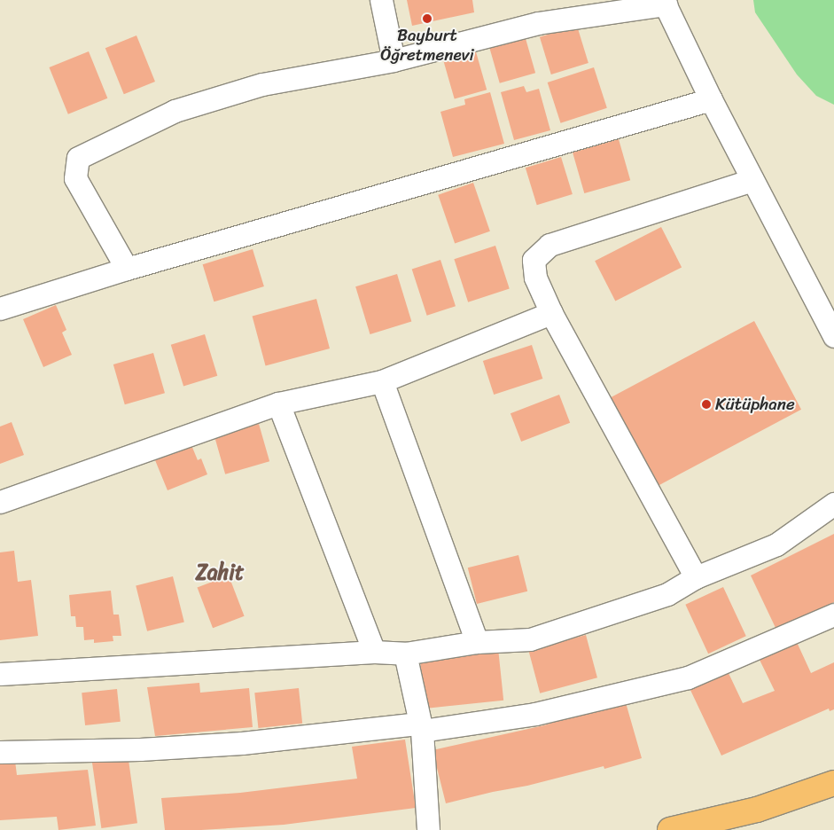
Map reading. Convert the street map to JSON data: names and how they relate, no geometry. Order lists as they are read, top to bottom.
{
  "districts": ["Zahit"],
  "places": ["Bayburt Öğretmenevi", "Kütüphane"]
}
